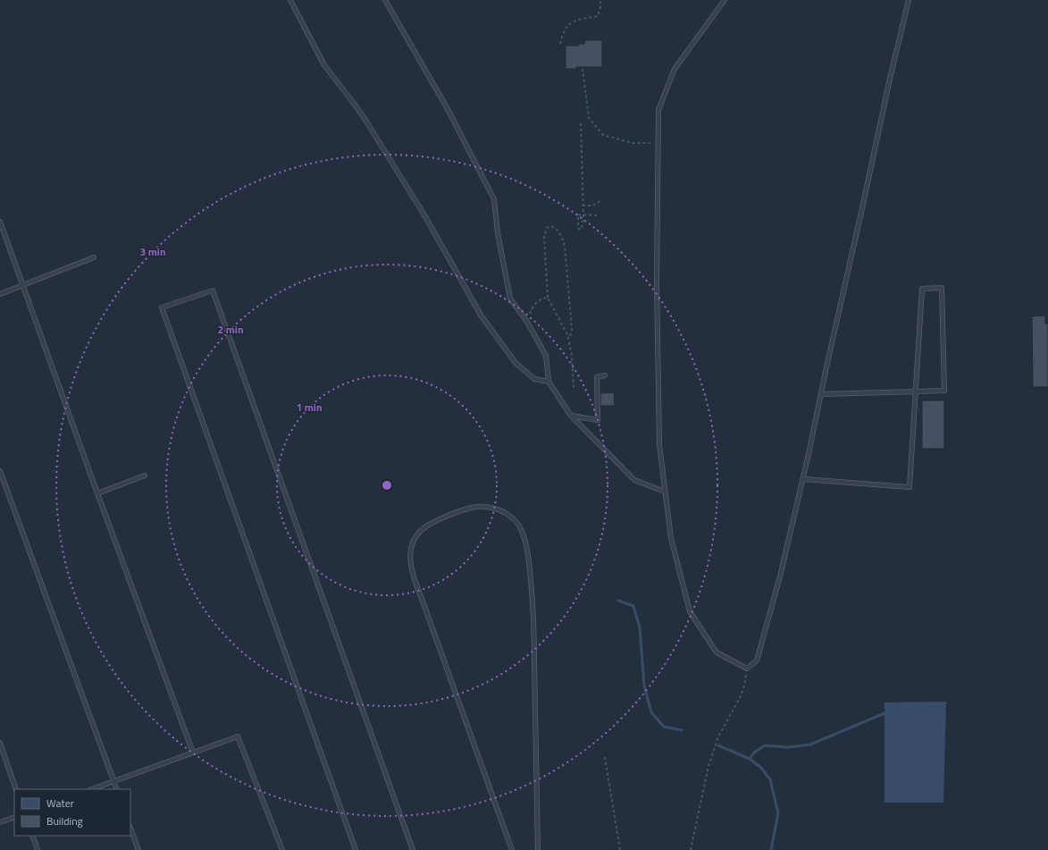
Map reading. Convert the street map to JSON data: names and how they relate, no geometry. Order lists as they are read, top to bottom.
{
  "legend": ["Water", "Building"],
  "rings": ["3 min", "2 min", "1 min"]
}
